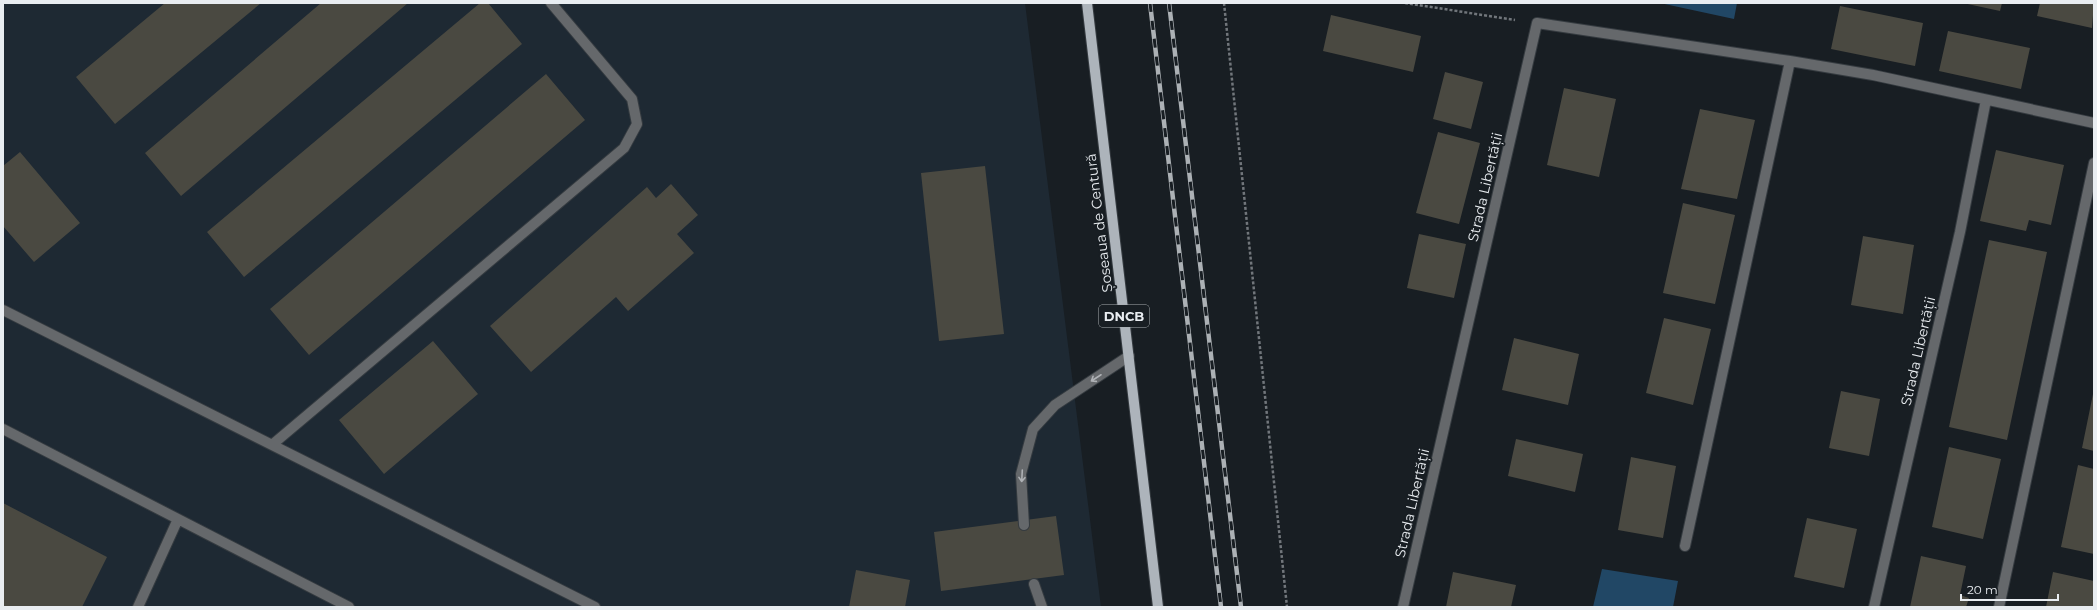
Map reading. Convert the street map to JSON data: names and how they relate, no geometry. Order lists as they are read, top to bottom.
{
  "streets": {
    "main road": ["Șoseaua de Centură", "DNCB"],
    "street": ["Strada Libertății"]
  },
  "scale_bar": "20 m"
}
